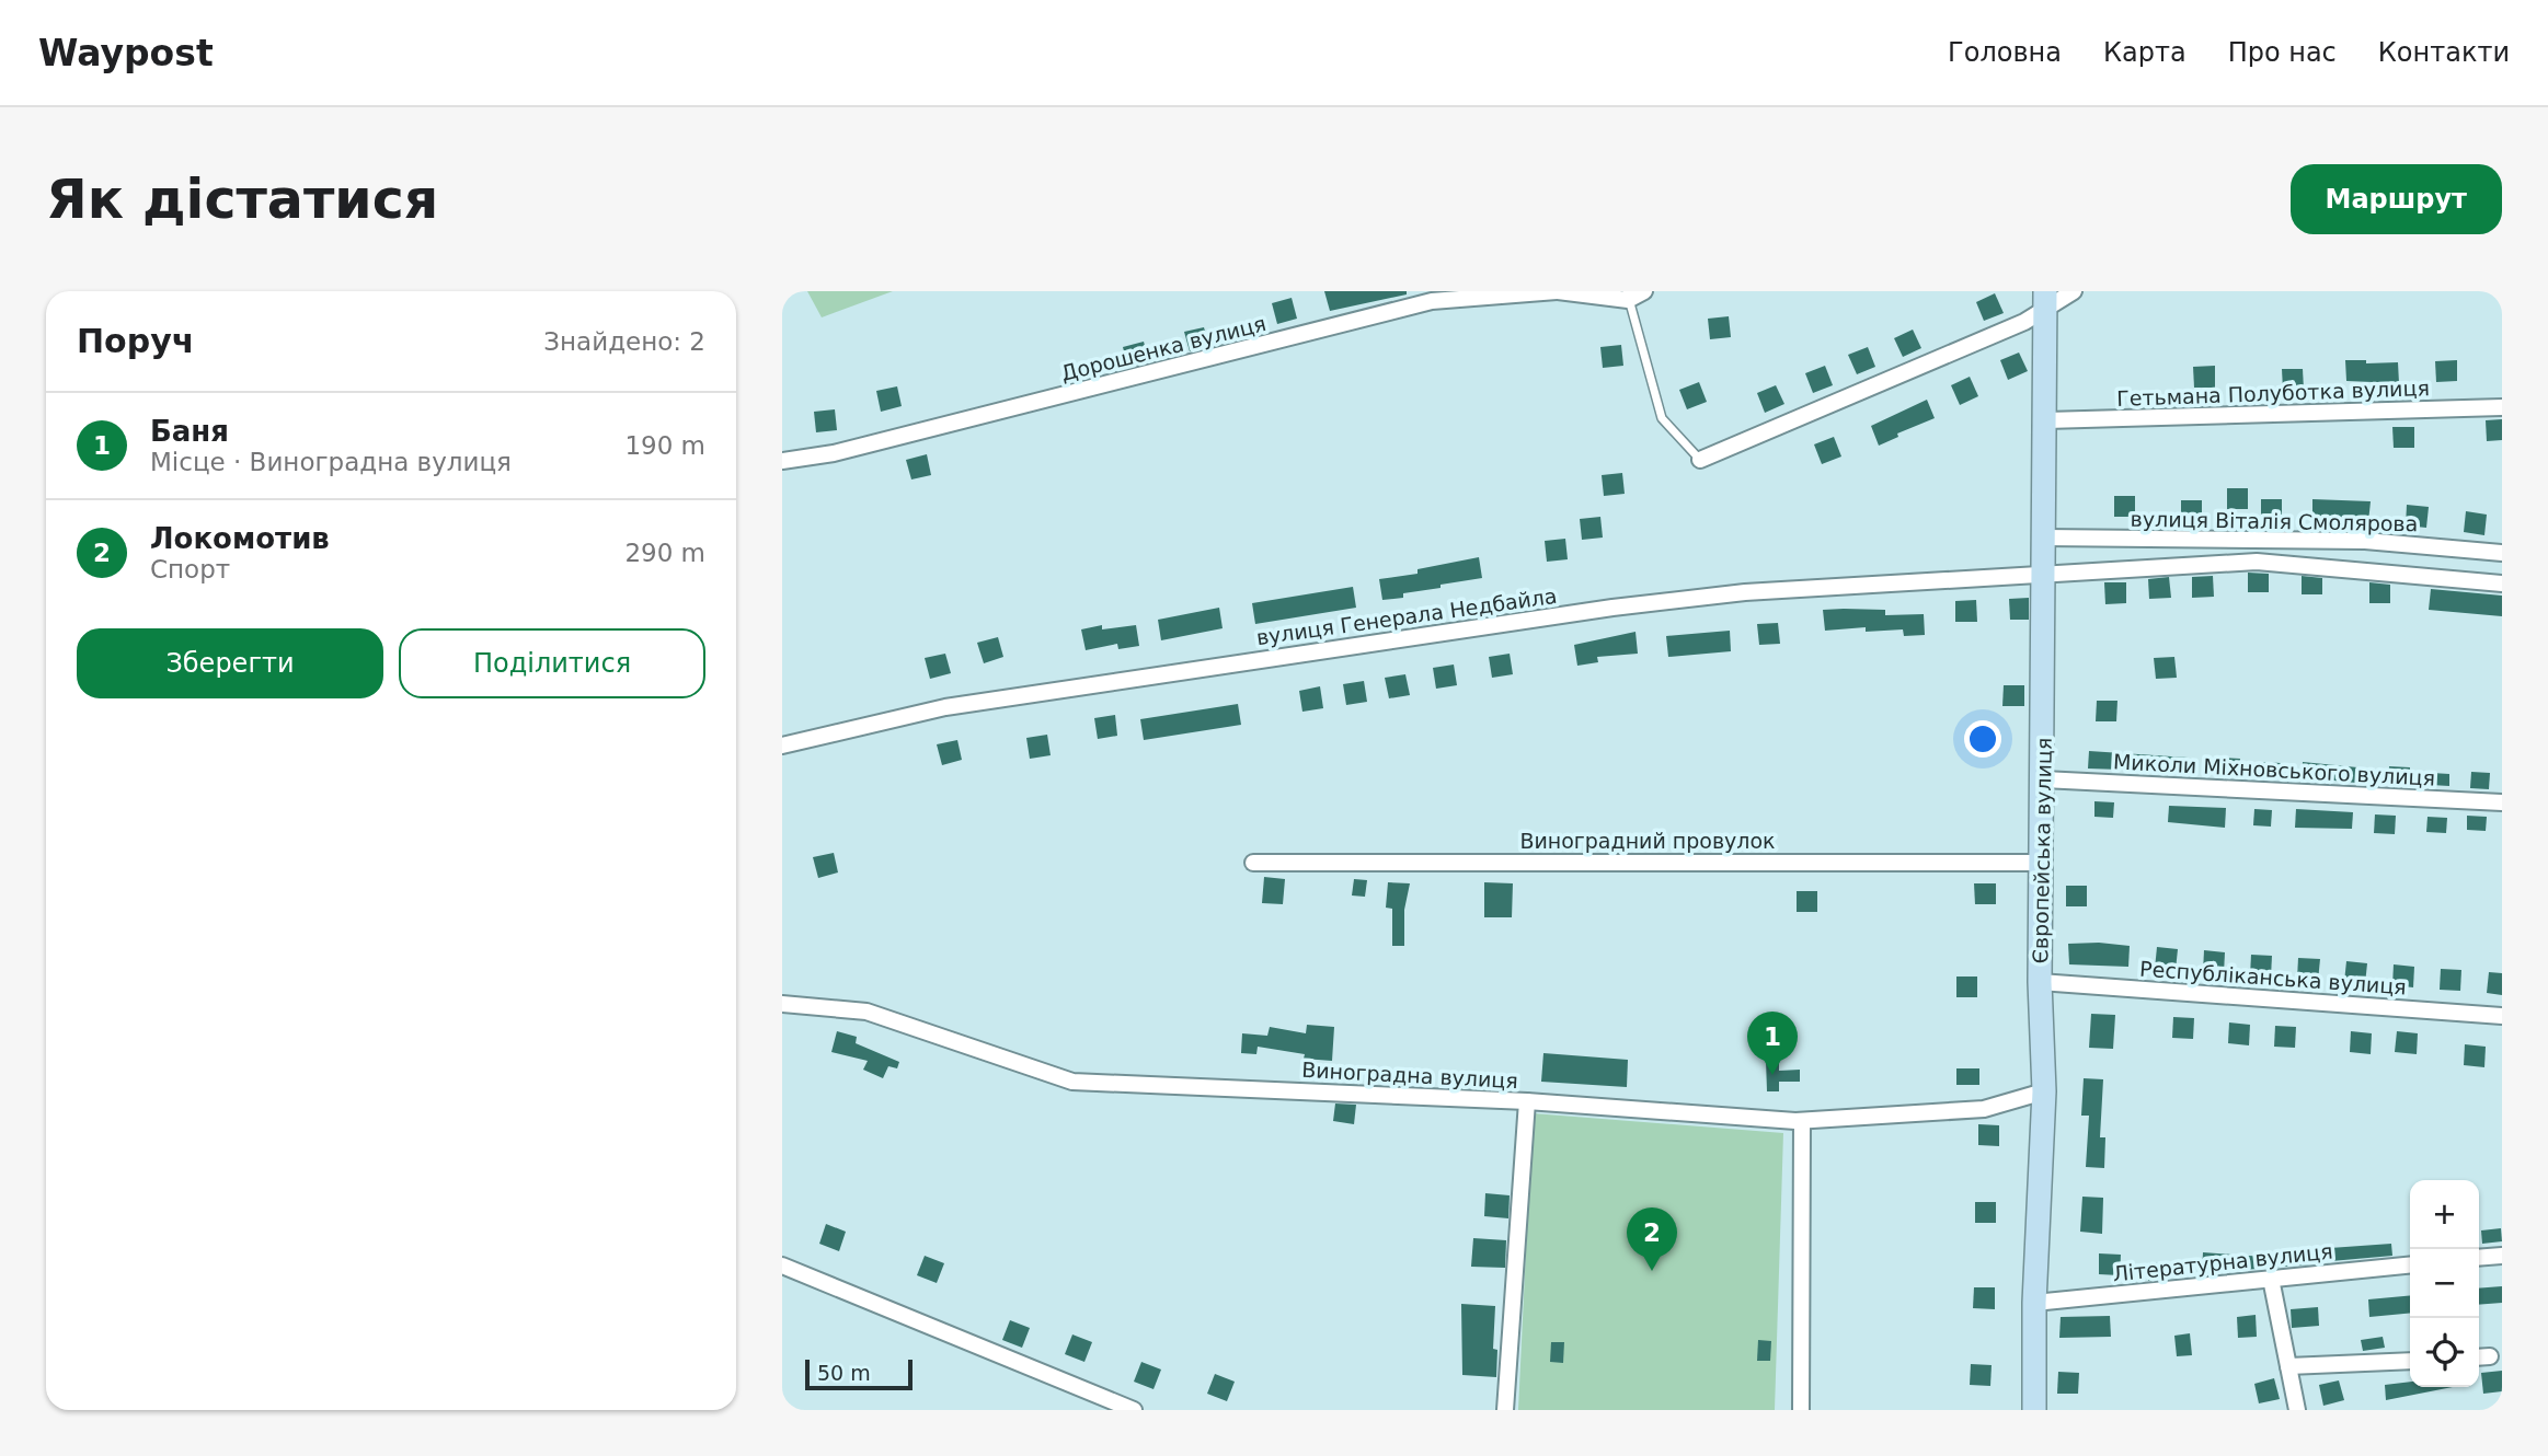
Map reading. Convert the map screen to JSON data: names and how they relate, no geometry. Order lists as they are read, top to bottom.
{
  "streets": {
    "street": [
      "Дорошенка вулиця",
      "Гетьмана Полуботка вулиця",
      "вулиця Віталія Смолярова",
      "вулиця Генерала Недбайла",
      "Миколи Міхновського вулиця",
      "Виноградний провулок",
      "Європейська вулиця",
      "Республіканська вулиця",
      "Виноградна вулиця",
      "Літературна вулиця"
    ]
  },
  "crossings": [
    ["Гетьмана Полуботка вулиця", "Європейська вулиця"],
    ["вулиця Віталія Смолярова", "вулиця Генерала Недбайла"],
    ["вулиця Віталія Смолярова", "Європейська вулиця"],
    ["вулиця Генерала Недбайла", "Європейська вулиця"],
    ["Миколи Міхновського вулиця", "Європейська вулиця"],
    ["Виноградний провулок", "Європейська вулиця"],
    ["Європейська вулиця", "Республіканська вулиця"],
    ["Європейська вулиця", "Виноградна вулиця"],
    ["Європейська вулиця", "Літературна вулиця"]
  ],
  "scale_bar": "50 m",
  "page": {
    "header": "Waypost",
    "nav": [
      "Головна",
      "Карта",
      "Про нас",
      "Контакти"
    ],
    "buttons": [
      "Маршрут",
      ["Зберегти", "Поділитися"]
    ],
    "title": "Як дістатися",
    "heading": ["Поруч", "Знайдено: 2"],
    "list": [
      {
        "mark": "1",
        "name": "Баня",
        "note": "Місце · Виноградна вулиця",
        "value": "190 m"
      },
      {
        "mark": "2",
        "name": "Локомотив",
        "note": "Спорт",
        "value": "290 m"
      }
    ],
    "pins": ["1", "2"],
    "map_buttons": ["+", "−"],
    "scale": "50 m"
  }
}
